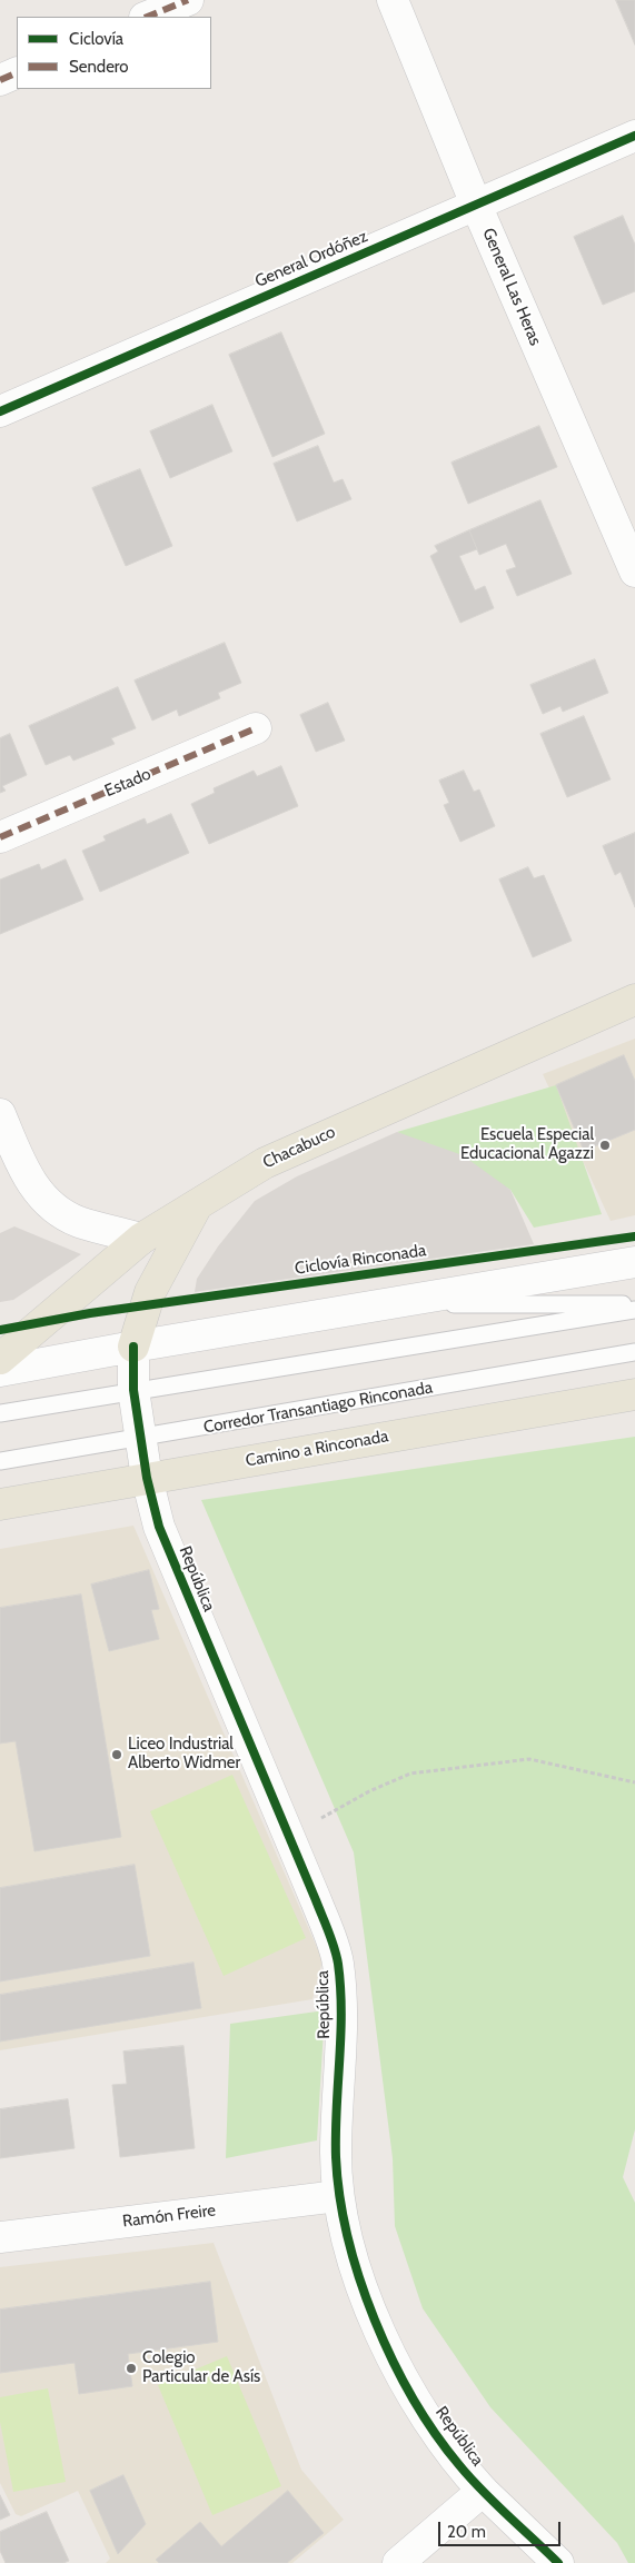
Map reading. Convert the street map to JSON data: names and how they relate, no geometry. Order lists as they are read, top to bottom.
{
  "streets": {
    "main road": ["Chacabuco", "Camino a Rinconada"],
    "street": [
      "General Ordóñez",
      "General Las Heras",
      "Estado",
      "República",
      "Ramón Freire"
    ],
    "lane": ["Corredor Transantiago Rinconada"],
    "cycle path": ["Ciclovía Rinconada"]
  },
  "crossings": [
    ["General Ordóñez", "General Las Heras"],
    ["Corredor Transantiago Rinconada", "República"],
    ["Camino a Rinconada", "República"],
    ["República", "Ramón Freire"]
  ],
  "places": ["Escuela Especial Educacional Agazzi", "Liceo Industrial Alberto Widmer", "Colegio Particular de Asís"],
  "legend": ["Ciclovía", "Sendero"],
  "scale_bar": "20 m"
}
